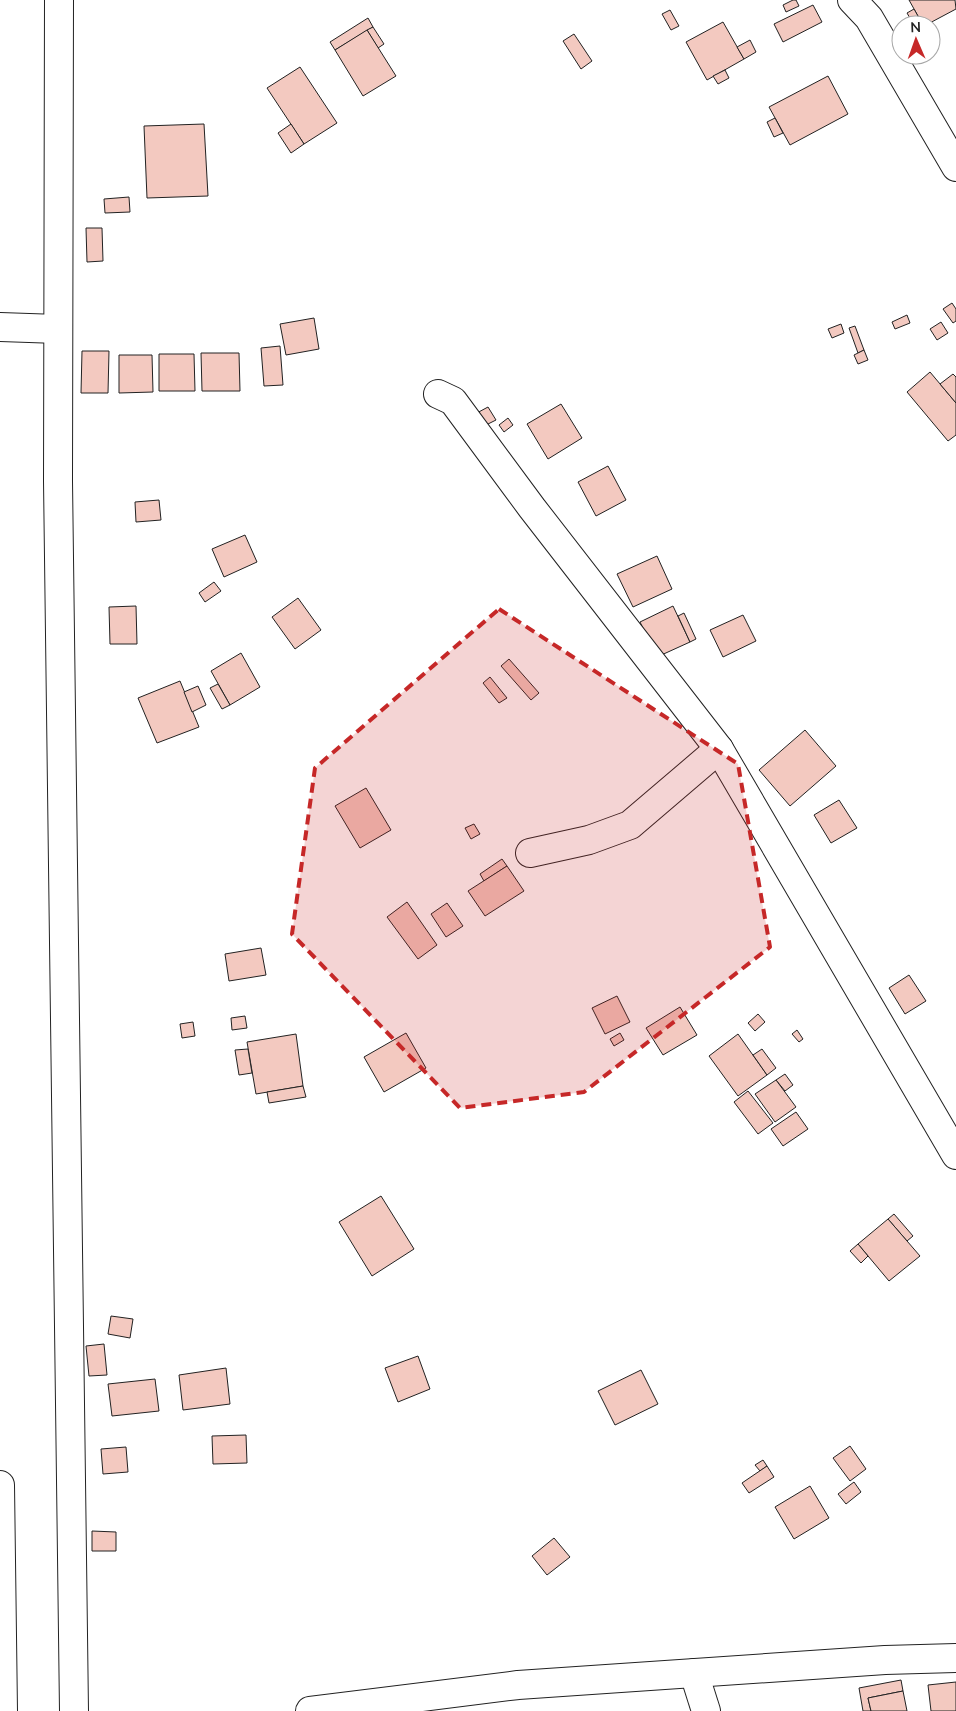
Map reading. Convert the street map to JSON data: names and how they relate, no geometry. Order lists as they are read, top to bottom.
{
  "north": "top"
}
